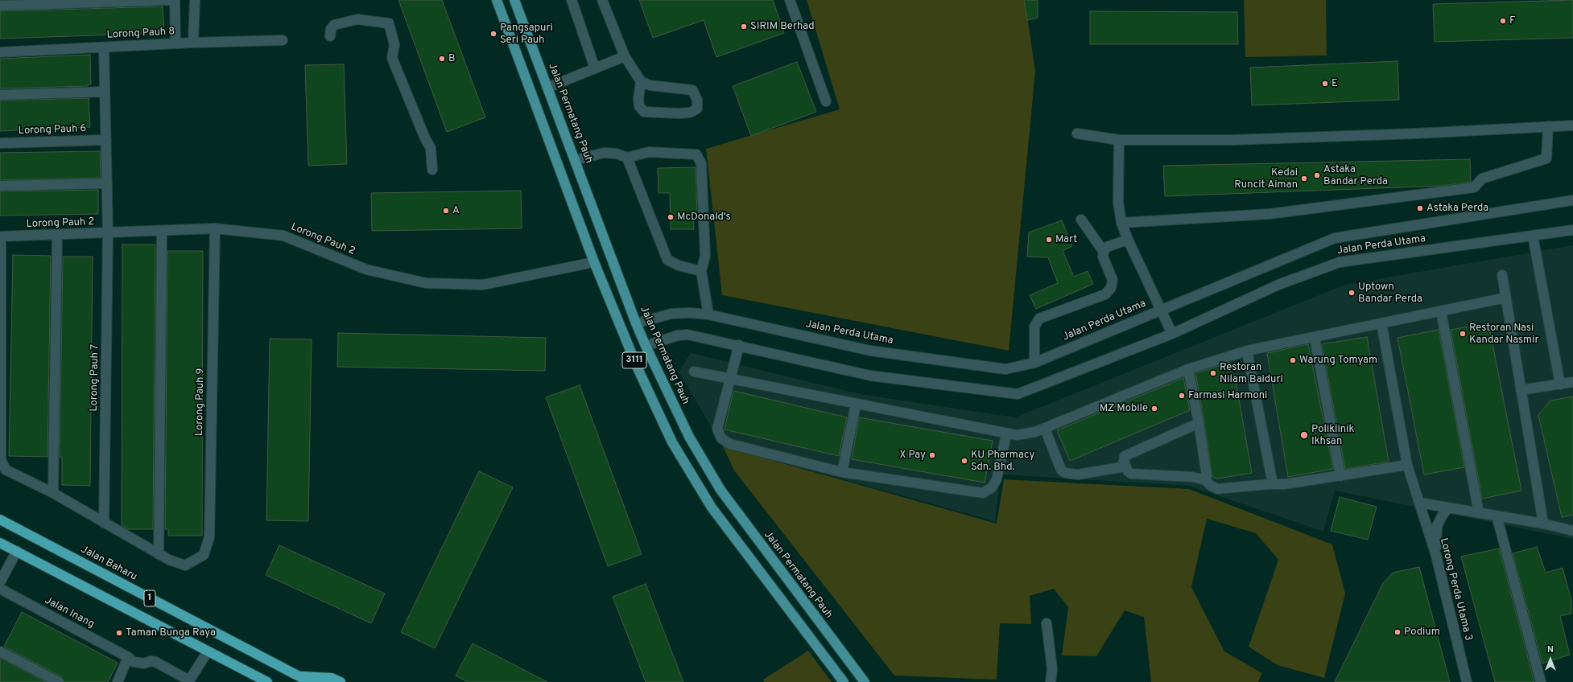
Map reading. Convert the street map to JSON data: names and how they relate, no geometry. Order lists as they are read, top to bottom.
{
  "streets": {
    "highway": ["Jalan Baharu", "1"],
    "main road": ["Jalan Permatang Pauh", "3111"],
    "street": [
      "Lorong Pauh 8",
      "Lorong Pauh 6",
      "Lorong Pauh 2",
      "Jalan Perda Utama",
      "Lorong Pauh 7",
      "Lorong Pauh 9",
      "Lorong Perda Utama 3",
      "Jalan Inang"
    ]
  },
  "crossings": [
    ["Lorong Pauh 8", "Lorong Pauh 7"],
    ["Jalan Permatang Pauh", "Jalan Perda Utama"],
    ["Lorong Pauh 6", "Lorong Pauh 7"],
    ["Lorong Pauh 2", "3111"],
    ["Lorong Pauh 2", "Lorong Pauh 7"],
    ["Lorong Pauh 2", "Lorong Pauh 9"]
  ],
  "places": [
    "F",
    "SIRIM Berhad",
    "Pangsapuri Seri Pauh",
    "B",
    "E",
    "Astaka Bandar Perda",
    "Kedai Runcit Aiman",
    "Astaka Perda",
    "A",
    "McDonald's",
    "Mart",
    "Uptown Bandar Perda",
    "Restoran Nasi Kandar Nasmir",
    "Warung Tomyam",
    "Restoran Nilam Baiduri",
    "Farmasi Harmoni",
    "MZ Mobile",
    "Poliklinik Ikhsan",
    "X Pay",
    "KU Pharmacy Sdn. Bhd.",
    "Podium",
    "Taman Bunga Raya"
  ],
  "north": "top"
}
